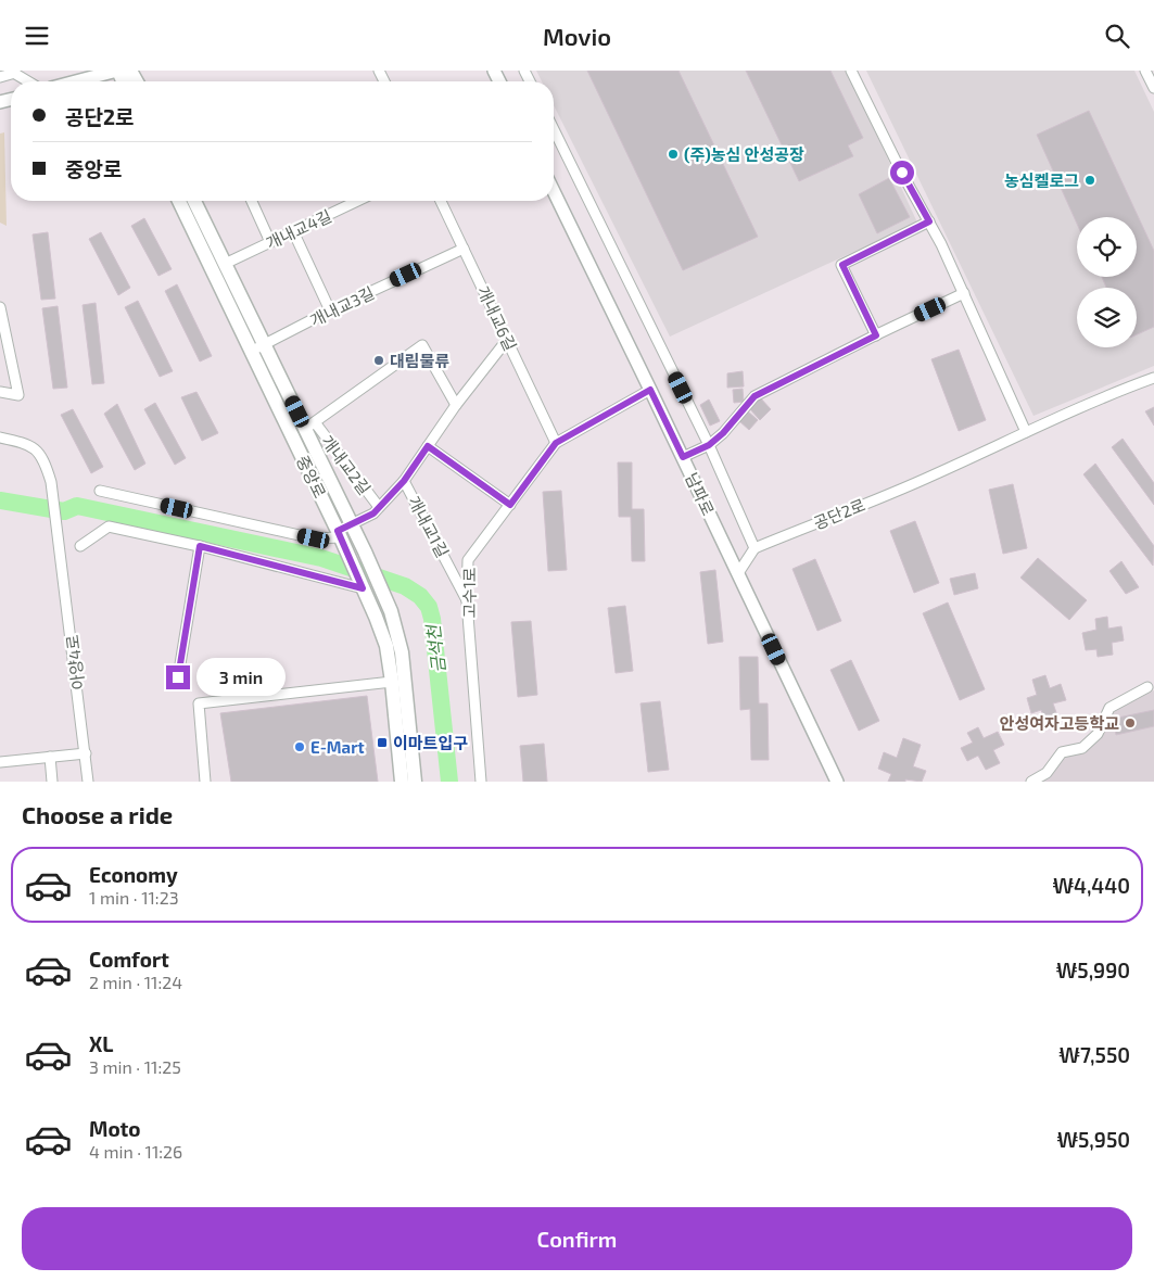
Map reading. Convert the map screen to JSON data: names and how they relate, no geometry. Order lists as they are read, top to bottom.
{
  "streets": {
    "main road": ["중앙로"],
    "street": [
      "개내교4길",
      "개내교3길",
      "개내교6길",
      "개내교2길",
      "남파로",
      "공단2로",
      "개내교1길",
      "고수1로",
      "아양4로"
    ]
  },
  "crossings": [
    ["개내교4길", "중앙로"],
    ["개내교3길", "개내교6길"],
    ["개내교3길", "중앙로"],
    ["개내교6길", "개내교1길"],
    ["개내교6길", "고수1로"],
    ["개내교2길", "중앙로"],
    ["개내교2길", "개내교1길"],
    ["중앙로", "개내교1길"],
    ["남파로", "고수1로"],
    ["개내교1길", "고수1로"]
  ],
  "water": ["금석천"],
  "places": {
    "other": [
      "(주)농심 안성공장",
      "농심켈로그",
      "대림물류",
      "안성여자고등학교",
      "E-Mart"
    ],
    "transit": ["이마트입구"]
  },
  "page": {
    "header": "Movio",
    "banner": ["공단2로", "중앙로"],
    "bubble": "3 min",
    "heading": "Choose a ride",
    "list": [
      {
        "name": "Economy",
        "note": "1 min · 11:23",
        "value": "₩4,440"
      },
      {
        "name": "Comfort",
        "note": "2 min · 11:24",
        "value": "₩5,990"
      },
      {
        "name": "XL",
        "note": "3 min · 11:25",
        "value": "₩7,550"
      },
      {
        "name": "Moto",
        "note": "4 min · 11:26",
        "value": "₩5,950"
      }
    ],
    "buttons": "Confirm"
  }
}
